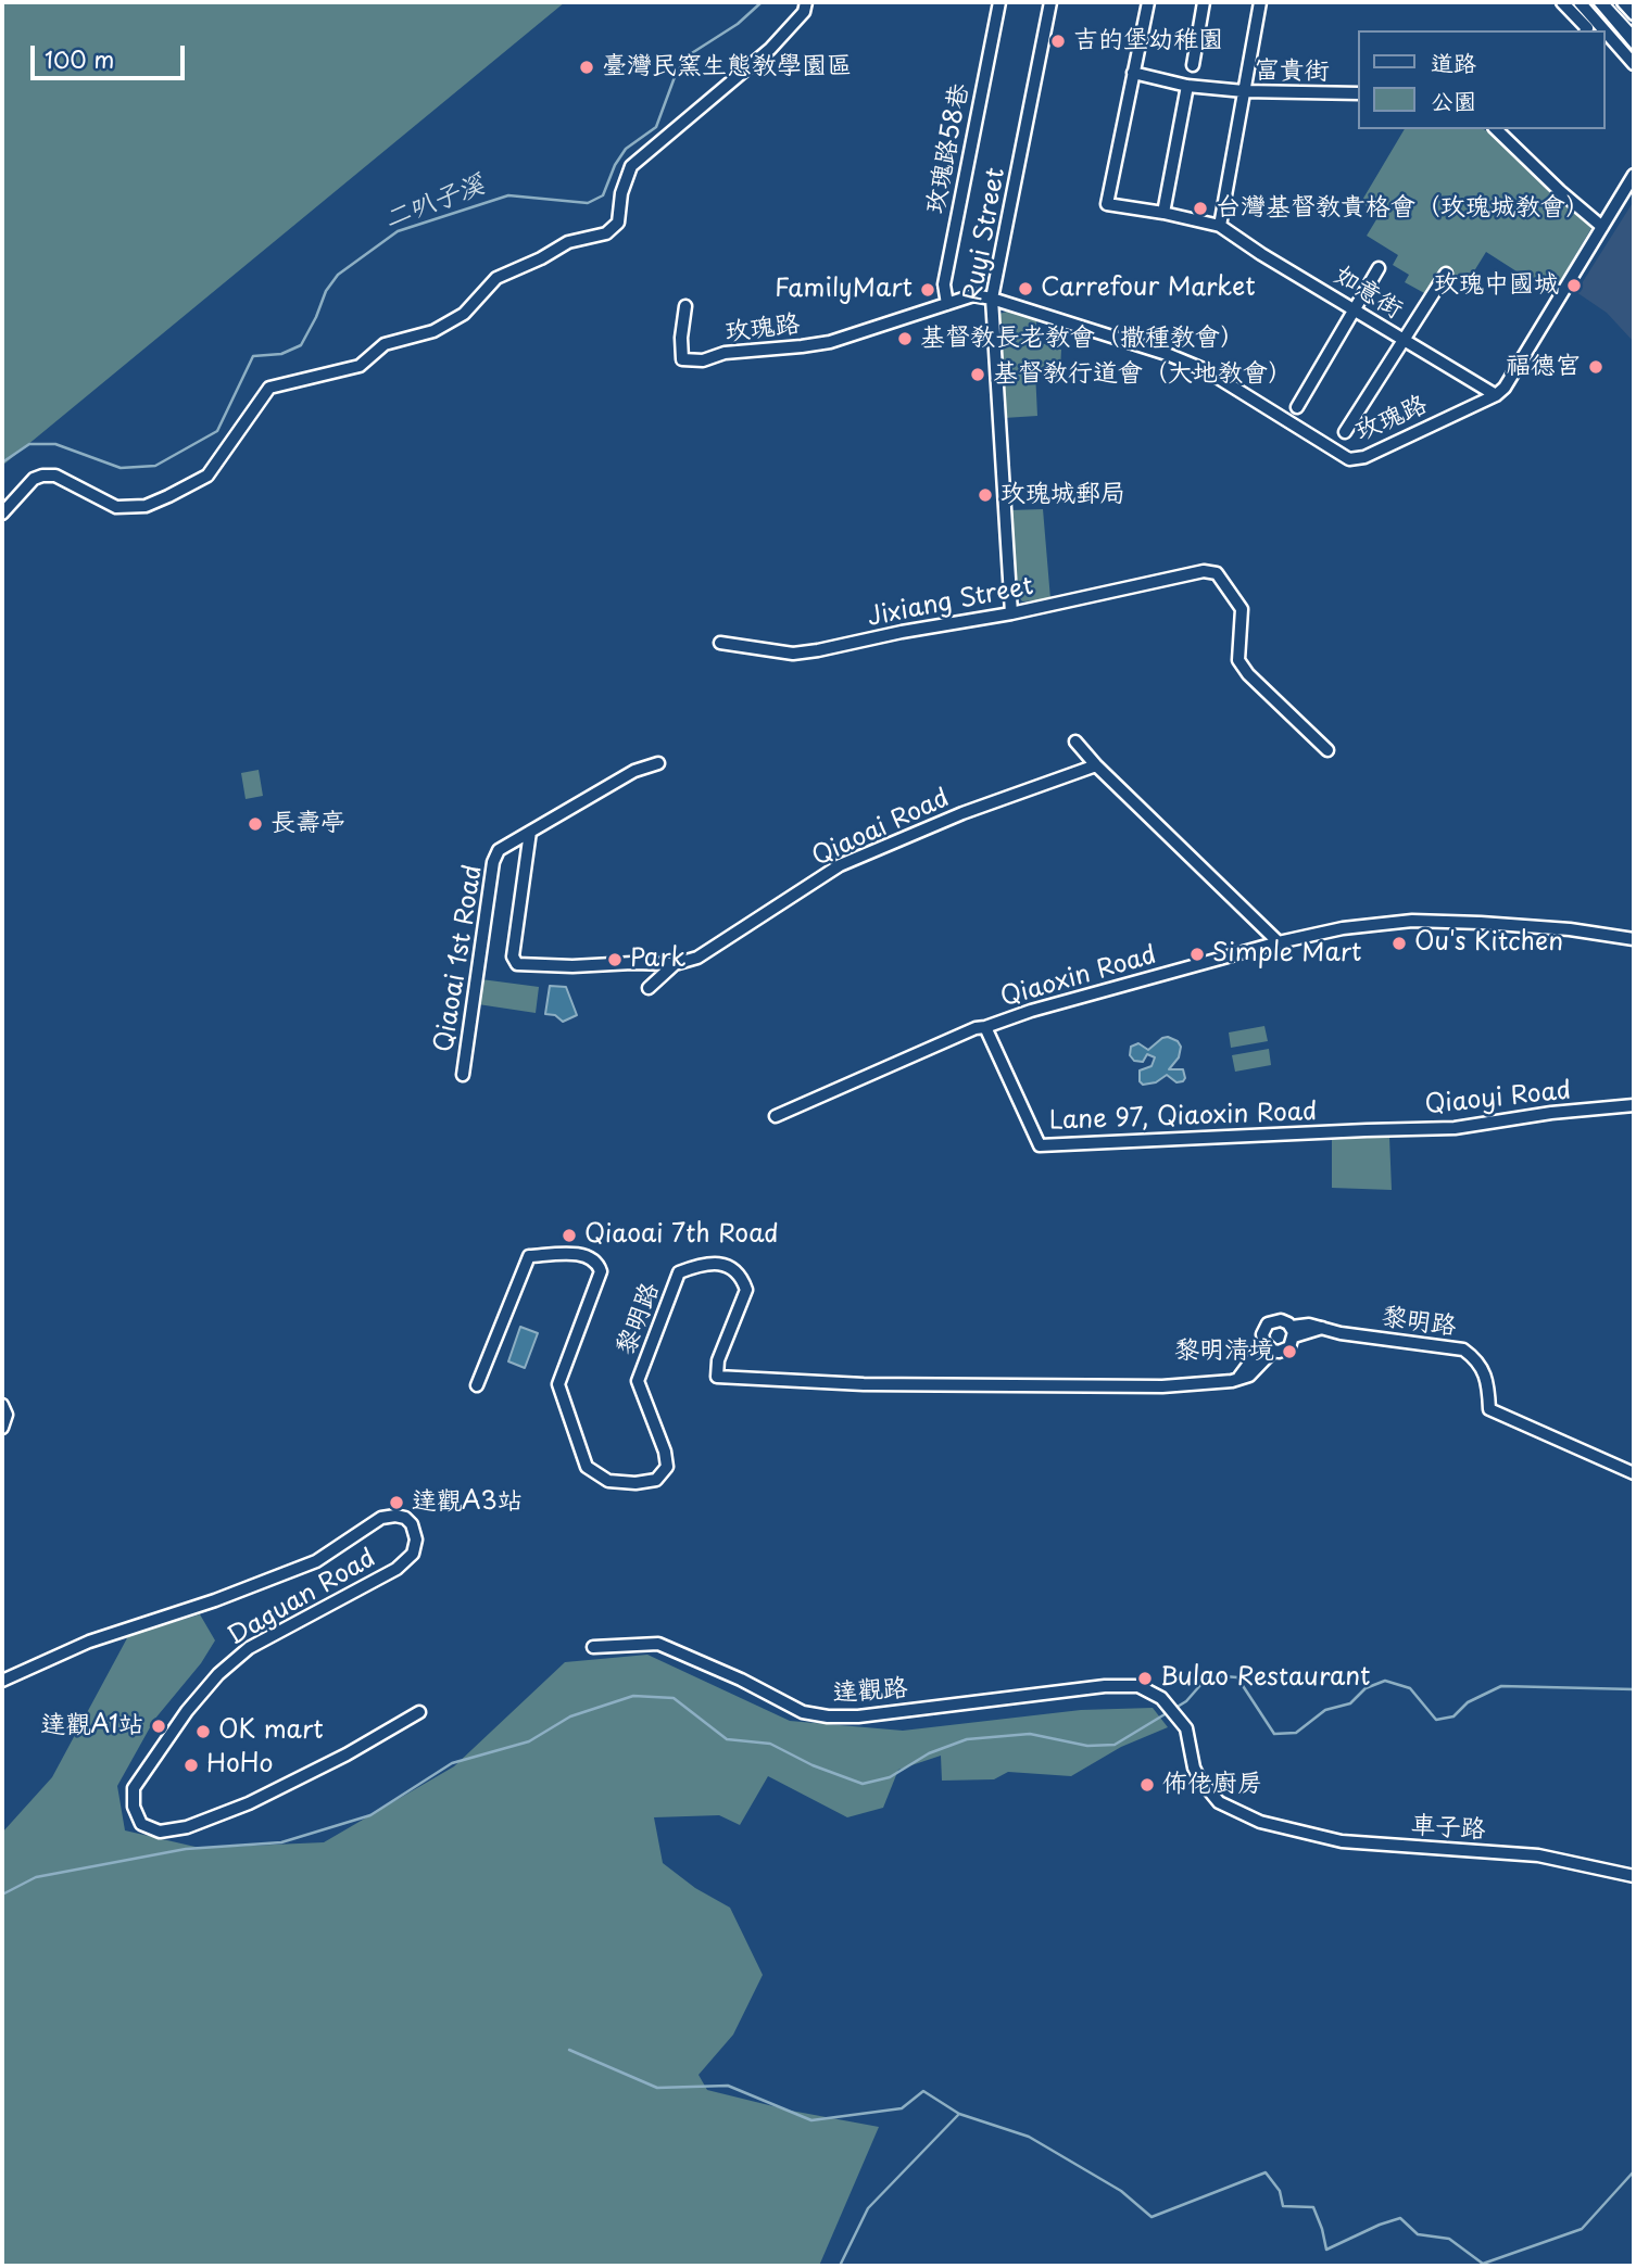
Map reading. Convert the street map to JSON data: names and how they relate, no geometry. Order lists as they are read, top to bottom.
{
  "streets": {
    "street": [
      "富貴街",
      "玫瑰路58巷",
      "Ruyi Street",
      "如意街",
      "玫瑰路",
      "Jixiang Street",
      "Qiaoai Road",
      "Qiaoai 1st Road",
      "Qiaoxin Road",
      "Qiaoyi Road",
      "Lane 97, Qiaoxin Road",
      "黎明路",
      "Daguan Road",
      "達觀路",
      "車子路"
    ]
  },
  "crossings": [
    ["富貴街", "如意街"],
    ["玫瑰路58巷", "玫瑰路"],
    ["Ruyi Street", "玫瑰路"],
    ["Ruyi Street", "Jixiang Street"],
    ["如意街", "玫瑰路"],
    ["Qiaoxin Road", "Lane 97, Qiaoxin Road"],
    ["Qiaoyi Road", "Lane 97, Qiaoxin Road"],
    ["達觀路", "車子路"]
  ],
  "water": ["二叭子溪"],
  "places": [
    "吉的堡幼稚園",
    "臺灣民窯生態教學園區",
    "台灣基督教貴格會（玫瑰城教會）",
    "玫瑰中國城",
    "Carrefour Market",
    "FamilyMart",
    "基督教長老教會（撒種教會）",
    "福德宮",
    "基督教行道會（大地教會）",
    "玫瑰城郵局",
    "長壽亭",
    "Ou's Kitchen",
    "Simple Mart",
    "Park",
    "Qiaoai 7th Road",
    "黎明清境",
    "達觀A3站",
    "Bulao Restaurant",
    "達觀A1站",
    "OK mart",
    "HoHo",
    "佈佬廚房"
  ],
  "legend": ["道路", "公園"],
  "scale_bar": "100 m"
}
